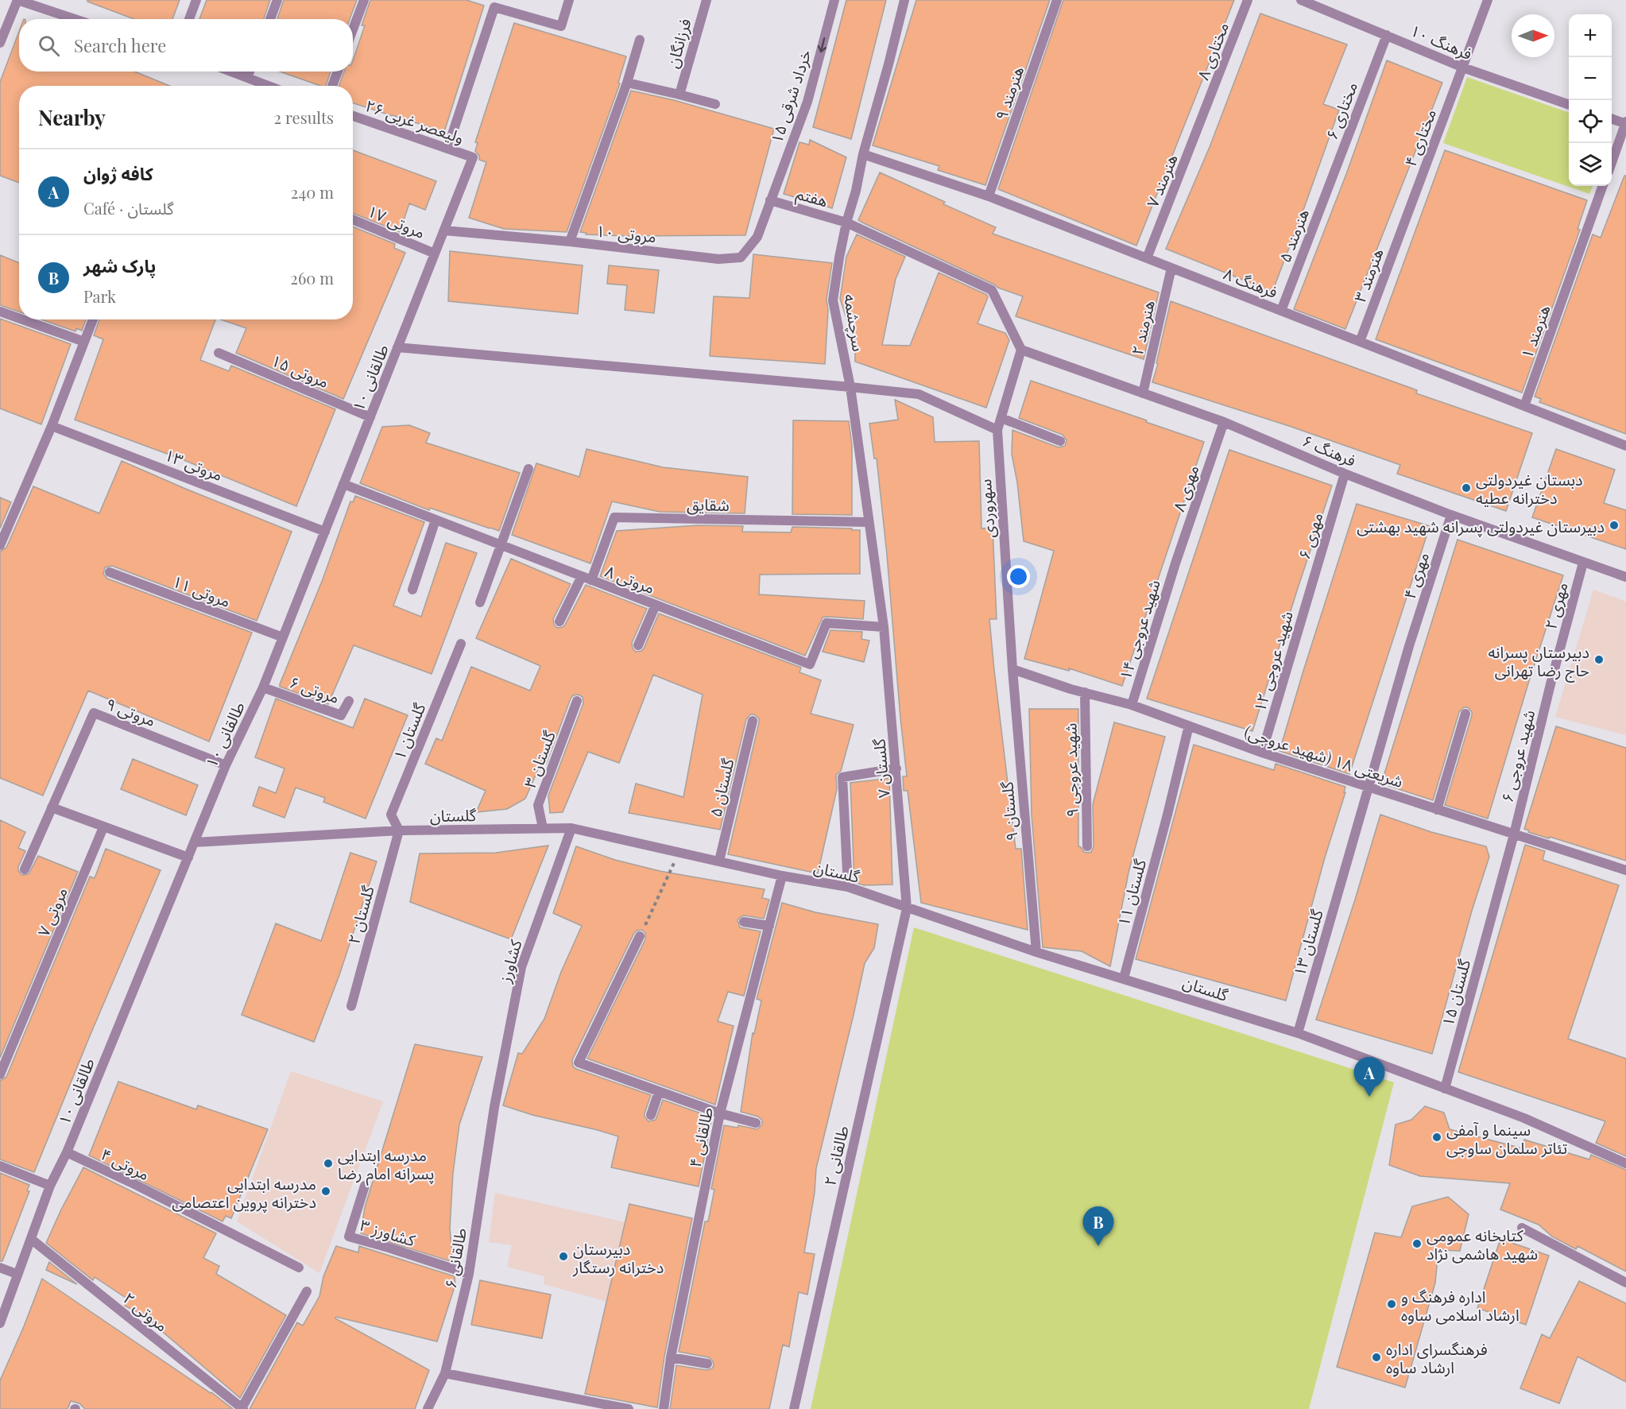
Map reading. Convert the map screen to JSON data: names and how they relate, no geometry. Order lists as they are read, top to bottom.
{
  "streets": {
    "street": [
      "فرهنگ ۱۰",
      "فرزانگان",
      "مختاری ۸",
      "هنرمند ۹",
      "۱۵ خرداد شرقی",
      "مختاری ۶",
      "ولیعصر غربی ۲۶",
      "مختاری ۴",
      "هنرمند ۷",
      "هفتم",
      "مروتی ۱۷",
      "مروتی ۱۰",
      "هنرمند ۵",
      "هنرمند ۳",
      "فرهنگ ۸",
      "سرچشمه",
      "هنرمند ۲",
      "هنرمند ۱",
      "مروتی ۱۵",
      "طالقانی ۱۰",
      "فرهنگ ۶",
      "مروتی ۱۳",
      "مهری ۸",
      "شقایق",
      "سهروردی",
      "مهری ۶",
      "مهری ۴",
      "مروتی ۸",
      "مروتی ۱۱",
      "مهری ۲",
      "شهید عروجی ۱۴",
      "شهید عروجی ۱۲",
      "مروتی ۶",
      "مروتی ۹",
      "گلستان ۱",
      "شریعتی ۱۸ (شهید عروجی)",
      "شهید عروجی ۶",
      "گلستان ۳",
      "گلستان ۷",
      "شهید عروجی ۹",
      "گلستان ۵",
      "گلستان ۹",
      "گلستان",
      "گلستان ۱۱",
      "مروتی ۷",
      "گلستان ۲",
      "گلستان ۱۳",
      "کشاورز",
      "گلستان ۱۵",
      "طالقانی ۴",
      "طالقانی ۲",
      "مروتی ۴",
      "کشاورز ۳",
      "طالقانی ۶",
      "مروتی ۲"
    ]
  },
  "crossings": [
    ["فرهنگ ۱۰", "مختاری ۶"],
    ["فرهنگ ۱۰", "مختاری ۴"],
    ["مختاری ۸", "هنرمند ۷"],
    ["هنرمند ۹", "فرهنگ ۸"],
    ["۱۵ خرداد شرقی", "هفتم"],
    ["۱۵ خرداد شرقی", "مروتی ۱۰"],
    ["مختاری ۶", "هنرمند ۵"],
    ["ولیعصر غربی ۲۶", "طالقانی ۱۰"],
    ["مختاری ۴", "هنرمند ۳"],
    ["هنرمند ۷", "فرهنگ ۸"],
    ["هفتم", "مروتی ۱۰"],
    ["هفتم", "سرچشمه"],
    ["هفتم", "فرهنگ ۶"],
    ["هفتم", "سهروردی"],
    ["مروتی ۱۷", "طالقانی ۱۰"],
    ["مروتی ۱۰", "طالقانی ۱۰"],
    ["هنرمند ۵", "فرهنگ ۸"],
    ["هنرمند ۳", "فرهنگ ۸"],
    ["فرهنگ ۸", "سرچشمه"],
    ["فرهنگ ۸", "هنرمند ۲"],
    ["فرهنگ ۸", "هنرمند ۱"],
    ["سرچشمه", "شقایق"],
    ["سرچشمه", "مروتی ۸"],
    ["سرچشمه", "گلستان ۷"],
    ["هنرمند ۲", "فرهنگ ۶"],
    ["مروتی ۱۵", "طالقانی ۱۰"],
    ["طالقانی ۱۰", "مروتی ۱۳"],
    ["طالقانی ۱۰", "مروتی ۸"],
    ["طالقانی ۱۰", "مروتی ۱۱"],
    ["طالقانی ۱۰", "مروتی ۶"],
    ["طالقانی ۱۰", "مروتی ۹"],
    ["طالقانی ۱۰", "گلستان"],
    ["طالقانی ۱۰", "مروتی ۴"],
    ["طالقانی ۱۰", "مروتی ۲"],
    ["فرهنگ ۶", "مهری ۸"],
    ["فرهنگ ۶", "سهروردی"],
    ["فرهنگ ۶", "مهری ۶"],
    ["فرهنگ ۶", "مهری ۴"],
    ["فرهنگ ۶", "مهری ۲"],
    ["مهری ۸", "شهید عروجی ۱۴"],
    ["شقایق", "مروتی ۸"],
    ["سهروردی", "شریعتی ۱۸ (شهید عروجی)"],
    ["سهروردی", "گلستان ۹"],
    ["مهری ۶", "شهید عروجی ۱۲"],
    ["مهری ۴", "شریعتی ۱۸ (شهید عروجی)"],
    ["مهری ۴", "گلستان ۱۳"],
    ["مروتی ۸", "گلستان ۷"],
    ["مهری ۲", "شهید عروجی ۶"],
    ["شهید عروجی ۱۴", "شریعتی ۱۸ (شهید عروجی)"],
    ["شهید عروجی ۱۲", "شریعتی ۱۸ (شهید عروجی)"],
    ["گلستان ۱", "گلستان"],
    ["گلستان ۱", "گلستان ۲"],
    ["شریعتی ۱۸ (شهید عروجی)", "شهید عروجی ۶"],
    ["شریعتی ۱۸ (شهید عروجی)", "شهید عروجی ۹"],
    ["شریعتی ۱۸ (شهید عروجی)", "گلستان ۹"],
    ["شریعتی ۱۸ (شهید عروجی)", "گلستان ۱۱"],
    ["شریعتی ۱۸ (شهید عروجی)", "گلستان ۱۳"],
    ["شهید عروجی ۶", "گلستان ۱۵"],
    ["گلستان ۳", "گلستان"],
    ["گلستان ۷", "گلستان"],
    ["گلستان ۷", "طالقانی ۲"],
    ["گلستان ۵", "گلستان"],
    ["گلستان ۹", "گلستان"],
    ["گلستان", "گلستان ۱۱"],
    ["گلستان", "گلستان ۲"],
    ["گلستان", "گلستان ۱۳"],
    ["گلستان", "کشاورز"],
    ["گلستان", "گلستان ۱۵"],
    ["گلستان", "طالقانی ۴"],
    ["گلستان", "طالقانی ۲"],
    ["کشاورز", "طالقانی ۶"],
    ["کشاورز ۳", "طالقانی ۶"]
  ],
  "one_way": ["۱۵ خرداد شرقی"],
  "places": [
    "دبستان غیردولتی دخترانه عطیه",
    "دبیرستان غیردولتی پسرانه شهید بهشتی",
    "دبیرستان پسرانه حاج رضا تهرانی",
    "سینما و آمفی تئاتر سلمان ساوجی",
    "مدرسه ابتدایی پسرانه امام رضا",
    "مدرسه ابتدایی دخترانه پروین اعتصامی",
    "کتابخانه عمومی شهید هاشمی نژاد",
    "دبیرستان دخترانه رستگار",
    "اداره فرهنگ و ارشاد اسلامی ساوه",
    "فرهنگسرای اداره ارشاد ساوه"
  ],
  "north": "right",
  "page": {
    "map_buttons": ["+", "−"],
    "search": "Search here",
    "heading": ["Nearby", "2 results"],
    "list": [
      {
        "mark": "A",
        "name": "کافه ژوان",
        "note": "Café · گلستان",
        "value": "240 m"
      },
      {
        "mark": "B",
        "name": "پارک شهر",
        "note": "Park",
        "value": "260 m"
      }
    ],
    "pins": ["A", "B"]
  }
}
